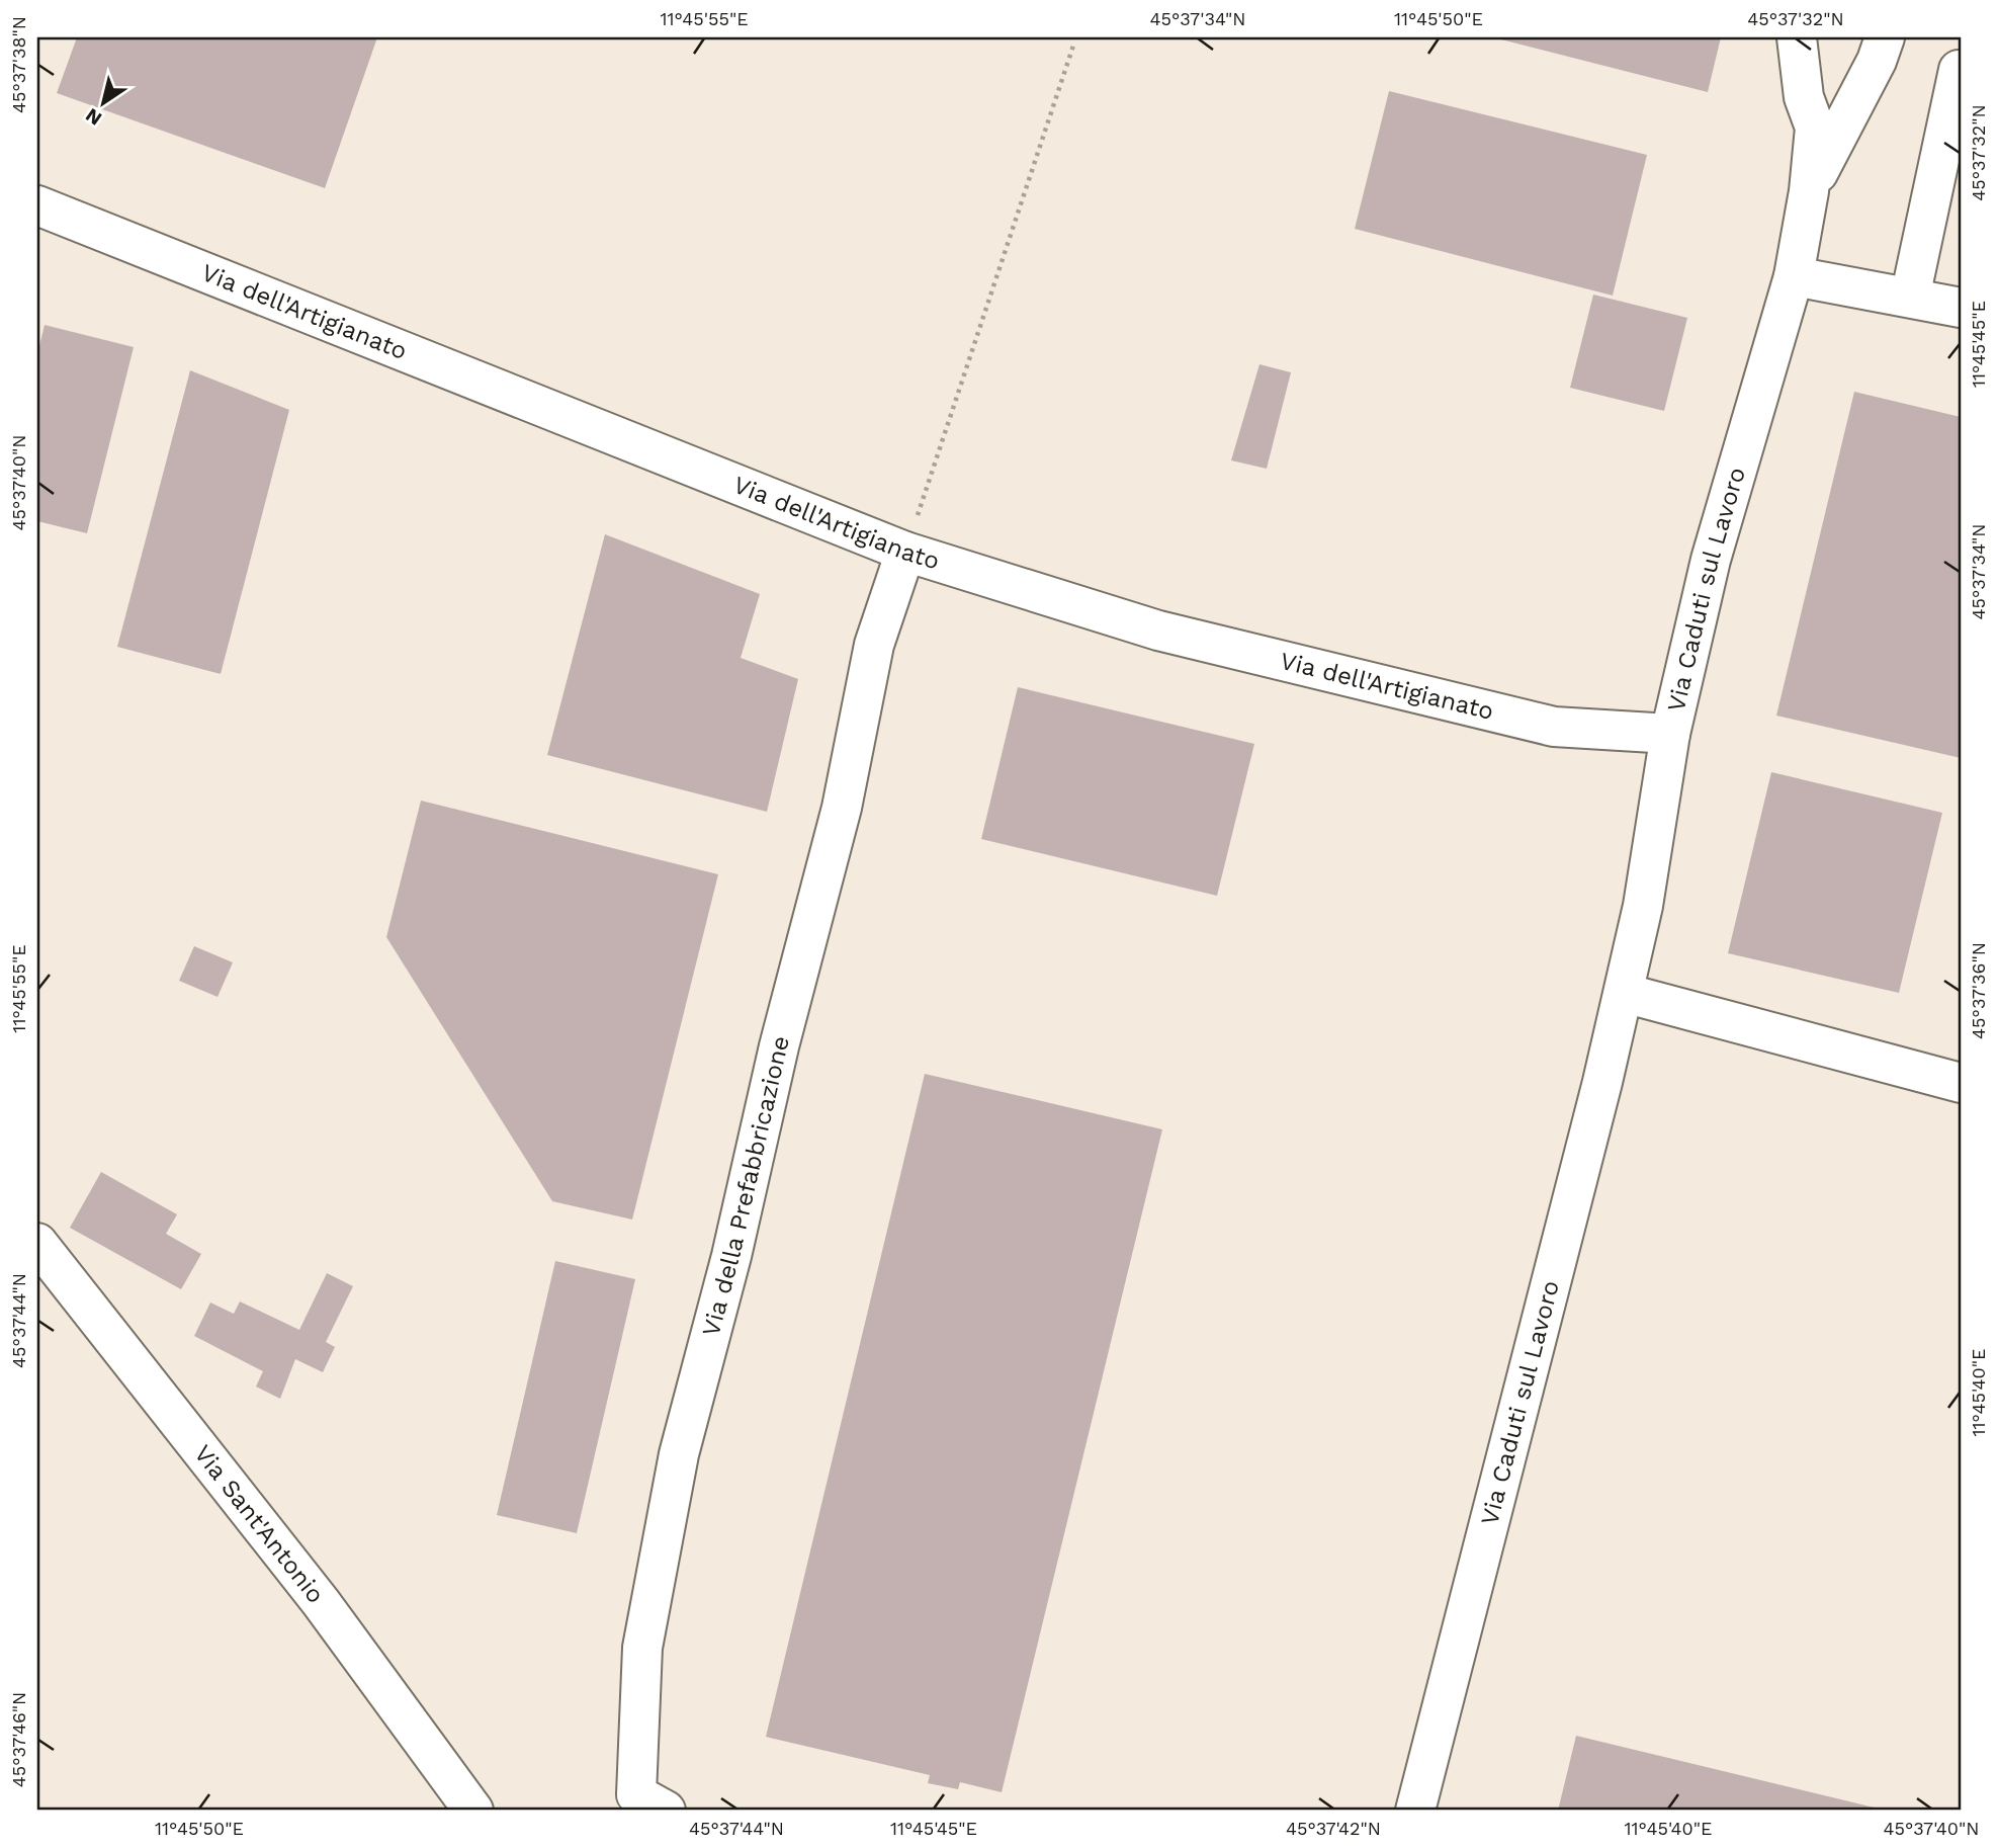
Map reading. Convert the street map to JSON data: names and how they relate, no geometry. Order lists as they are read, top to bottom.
{
  "streets": {
    "street": [
      "Via dell'Artigianato",
      "Via Caduti sul Lavoro",
      "Via della Prefabbricazione",
      "Via Sant'Antonio"
    ]
  },
  "crossings": [
    ["Via dell'Artigianato", "Via Caduti sul Lavoro"],
    ["Via dell'Artigianato", "Via della Prefabbricazione"]
  ],
  "north": "bottom left",
  "coordinates": [
    "11°45'55\"E",
    "45°37'34\"N",
    "11°45'50\"E",
    "45°37'32\"N",
    "45°37'38\"N",
    "11°45'45\"E",
    "45°37'40\"N",
    "45°37'36\"N",
    "45°37'44\"N",
    "11°45'40\"E",
    "45°37'46\"N",
    "45°37'42\"N"
  ]
}
